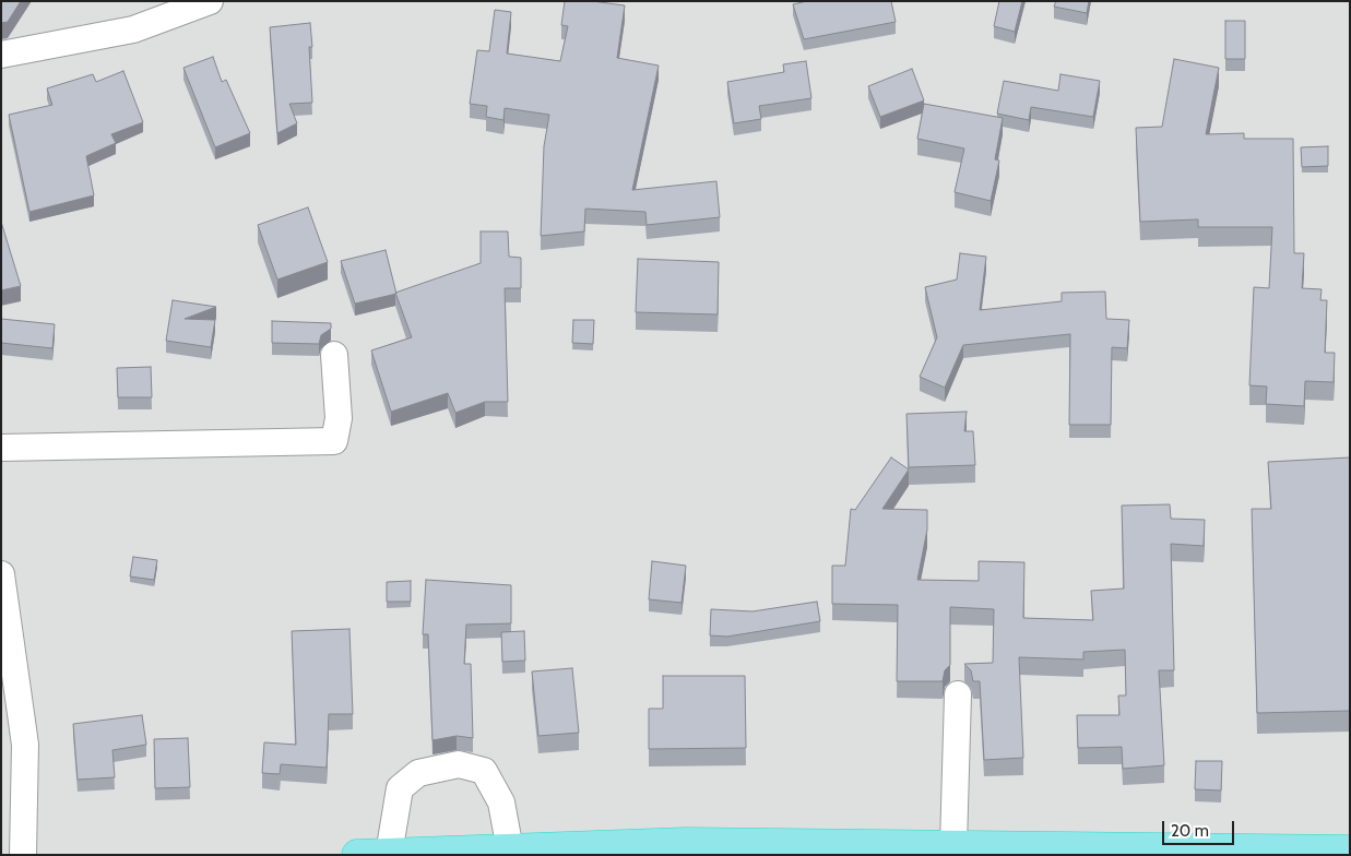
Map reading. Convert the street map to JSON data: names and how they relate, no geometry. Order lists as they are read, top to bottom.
{
  "scale_bar": "20 m"
}
